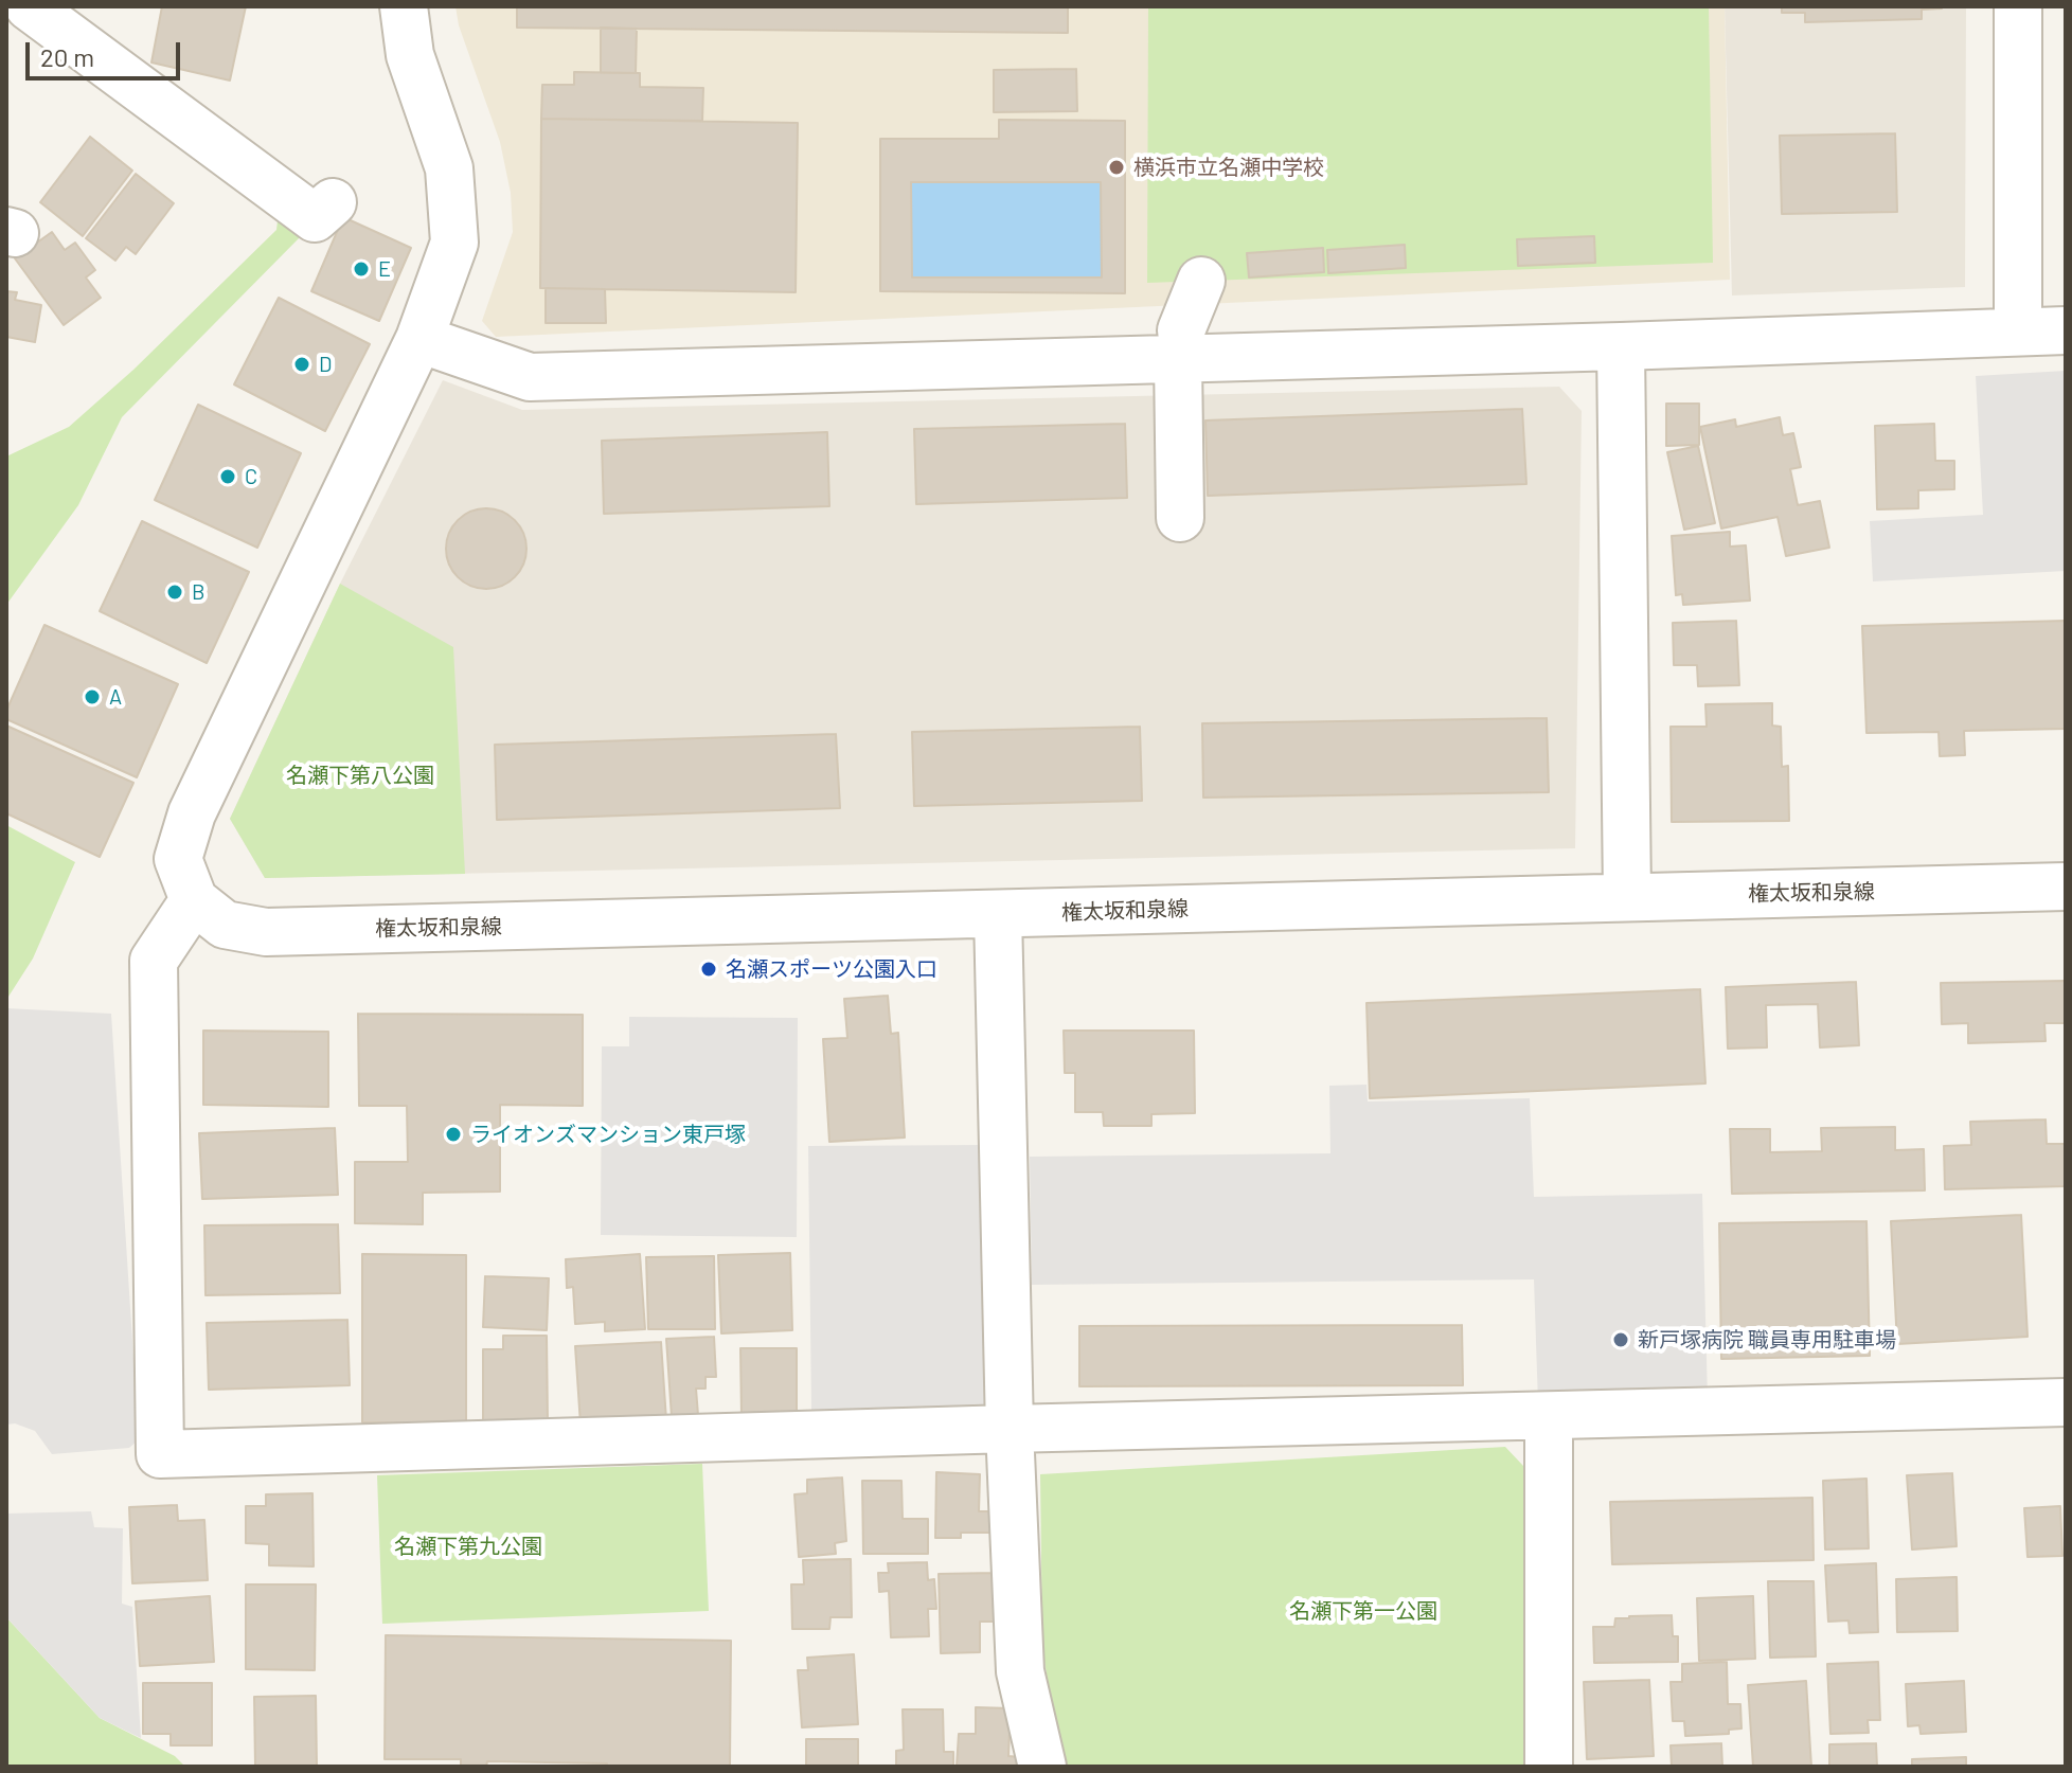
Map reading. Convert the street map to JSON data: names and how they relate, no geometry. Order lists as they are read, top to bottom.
{
  "streets": {
    "street": ["権太坂和泉線"]
  },
  "parks": ["名瀬下第八公園", "名瀬下第九公園", "名瀬下第一公園"],
  "places": [
    "横浜市立名瀬中学校",
    "E",
    "D",
    "C",
    "B",
    "A",
    "名瀬スポーツ公園入口",
    "ライオンズマンション東戸塚",
    "新戸塚病院 職員専用駐車場"
  ],
  "scale_bar": "20 m"
}
